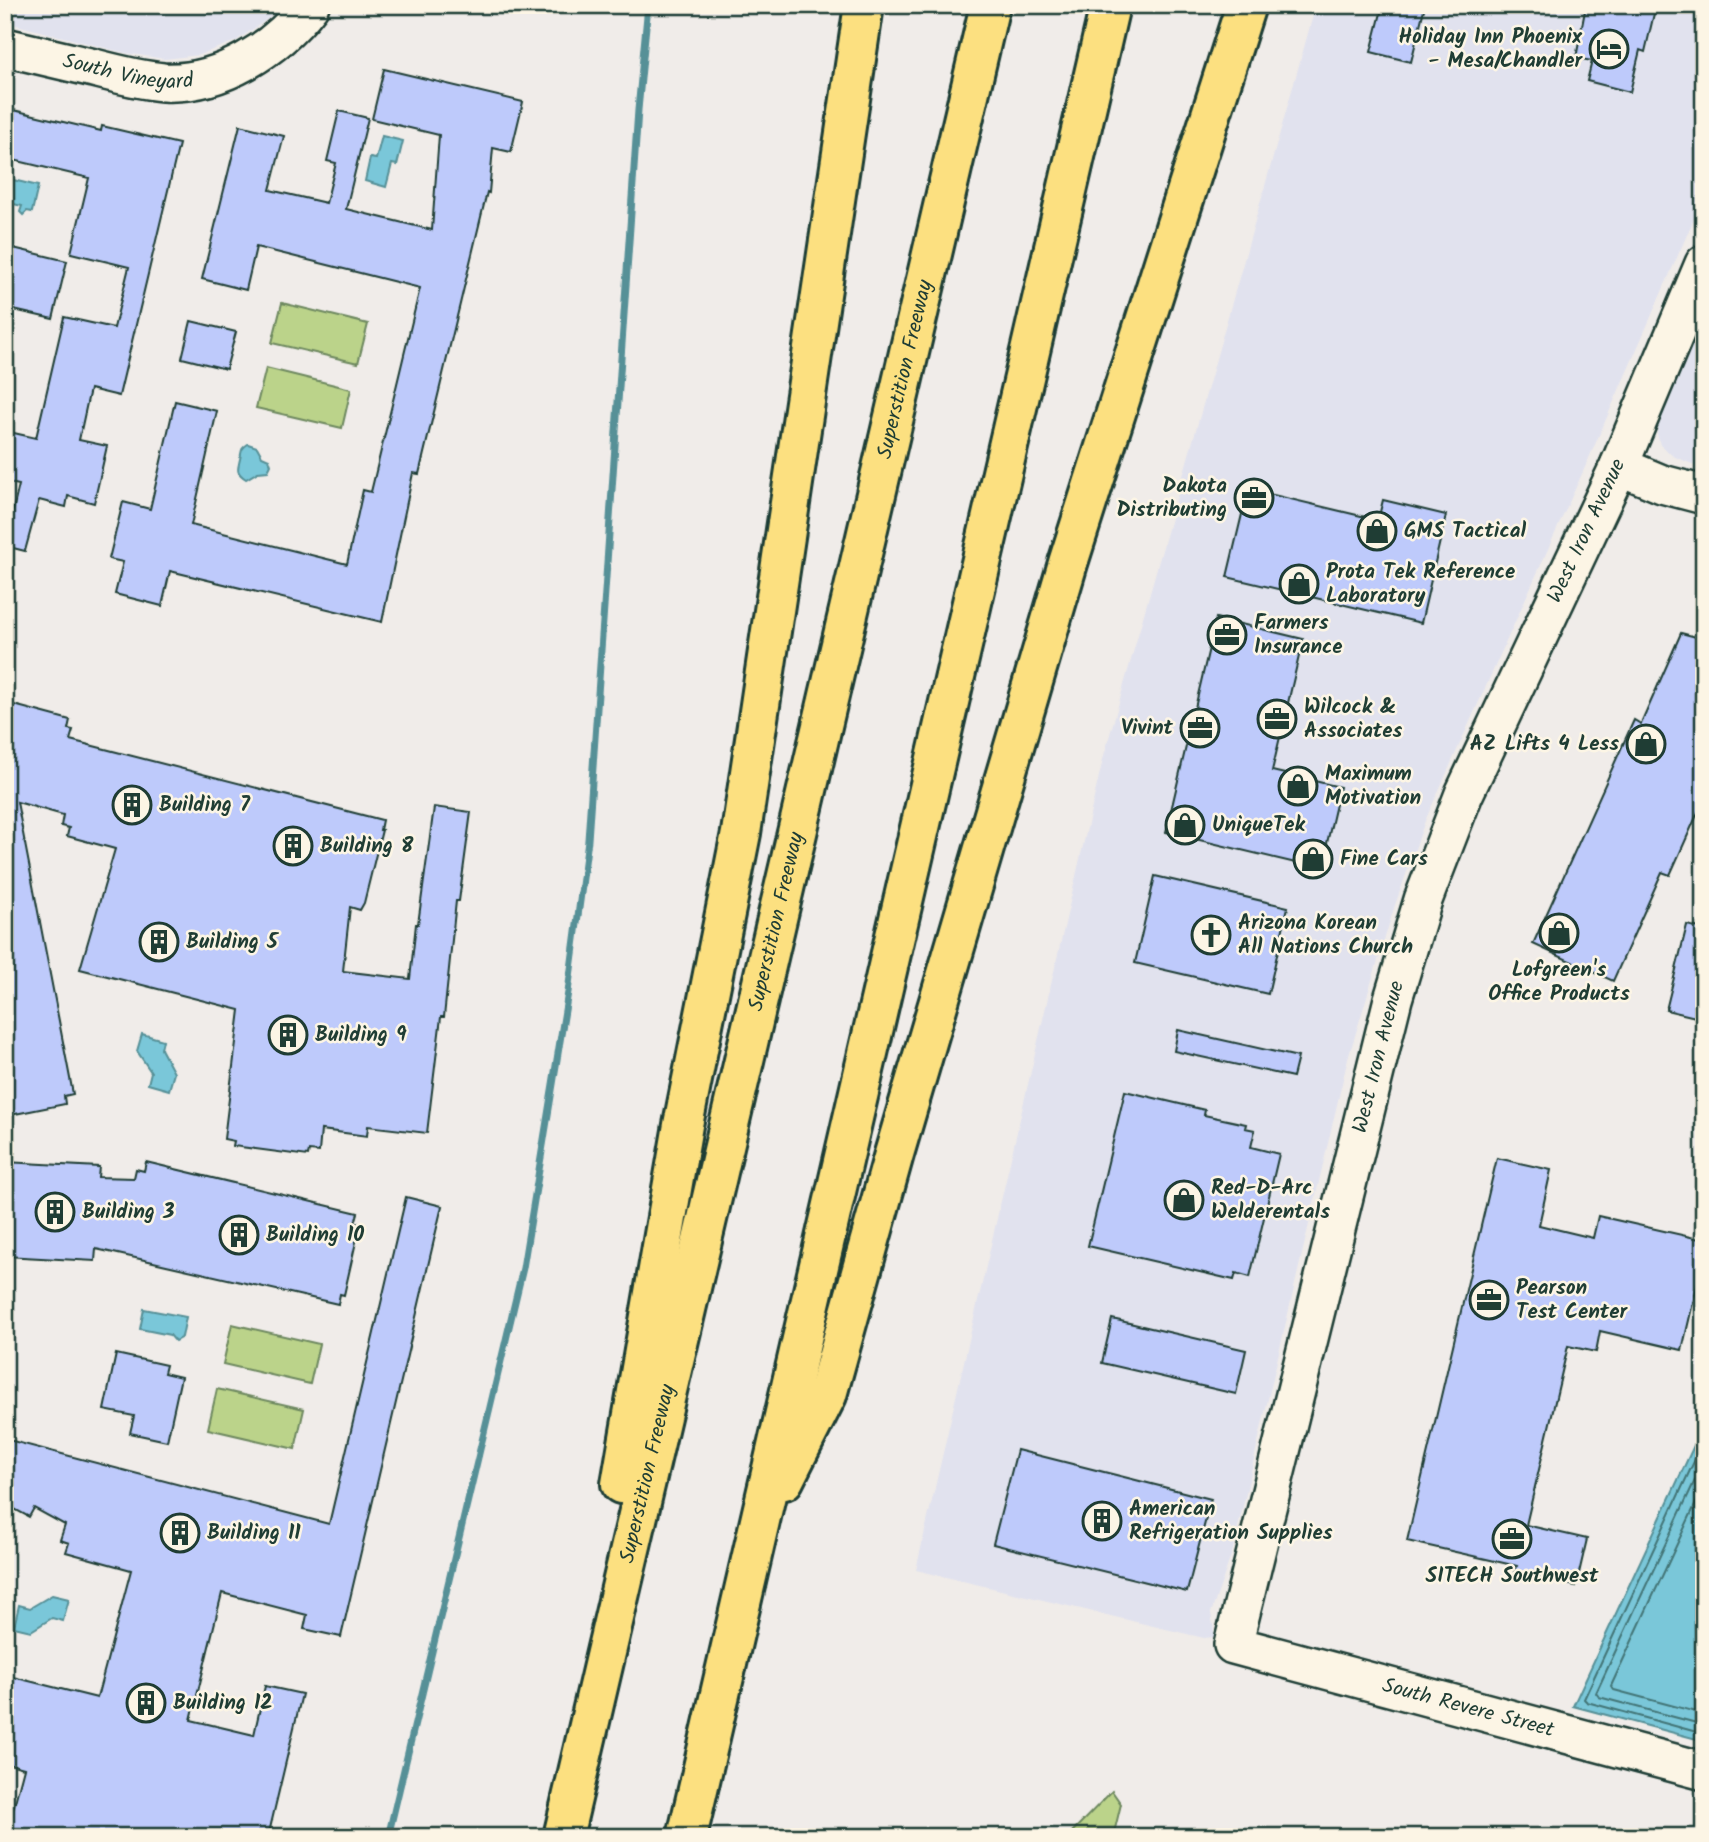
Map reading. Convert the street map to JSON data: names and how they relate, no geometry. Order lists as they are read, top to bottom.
{
  "streets": {
    "highway": ["Superstition Freeway"],
    "street": ["South Vineyard", "West Iron Avenue", "South Revere Street"]
  },
  "crossings": [
    ["West Iron Avenue", "South Revere Street"]
  ],
  "places": {
    "hotel": ["Holiday Inn Phoenix - Mesa/Chandler"],
    "office": [
      "Dakota Distributing",
      "Farmers Insurance",
      "Wilcock & Associates",
      "Vivint",
      "Pearson Test Center",
      "SITECH Southwest"
    ],
    "shop": [
      "GMS Tactical",
      "Prota Tek Reference Laboratory",
      "AZ Lifts 4 Less",
      "Maximum Motivation",
      "UniqueTek",
      "Fine Cars",
      "Lofgreen's Office Products",
      "Red-D-Arc Welderentals"
    ],
    "building": [
      "Building 7",
      "Building 8",
      "Building 5",
      "Building 9",
      "Building 3",
      "Building 10",
      "American Refrigeration Supplies",
      "Building 11",
      "Building 12"
    ],
    "church": ["Arizona Korean All Nations Church"]
  }
}
